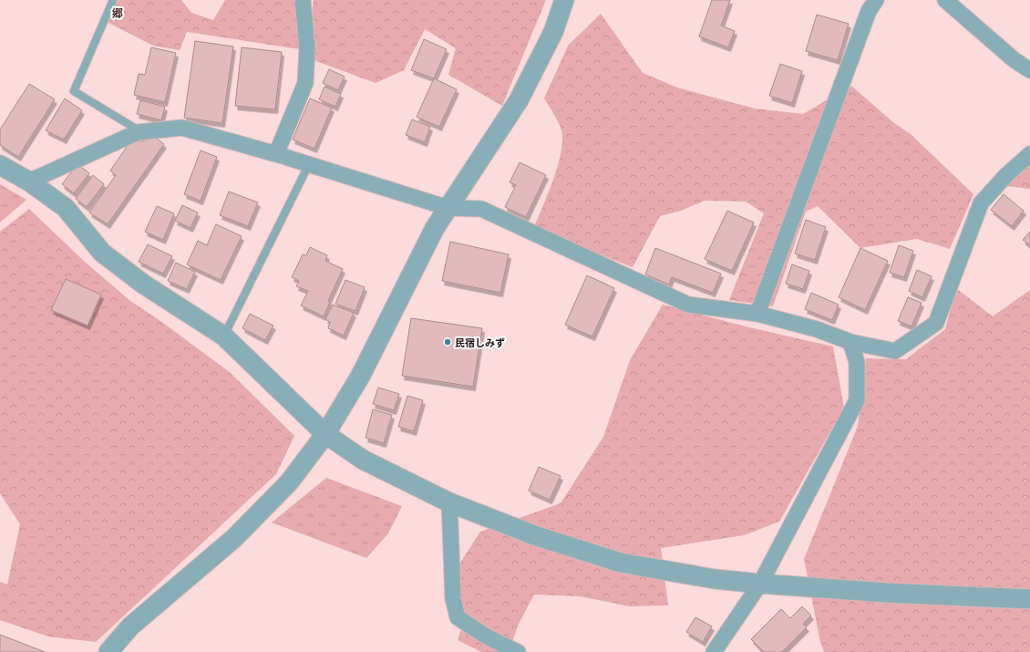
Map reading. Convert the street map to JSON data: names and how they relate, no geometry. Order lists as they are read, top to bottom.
{
  "districts": ["郷"],
  "places": ["民宿しみず"]
}
